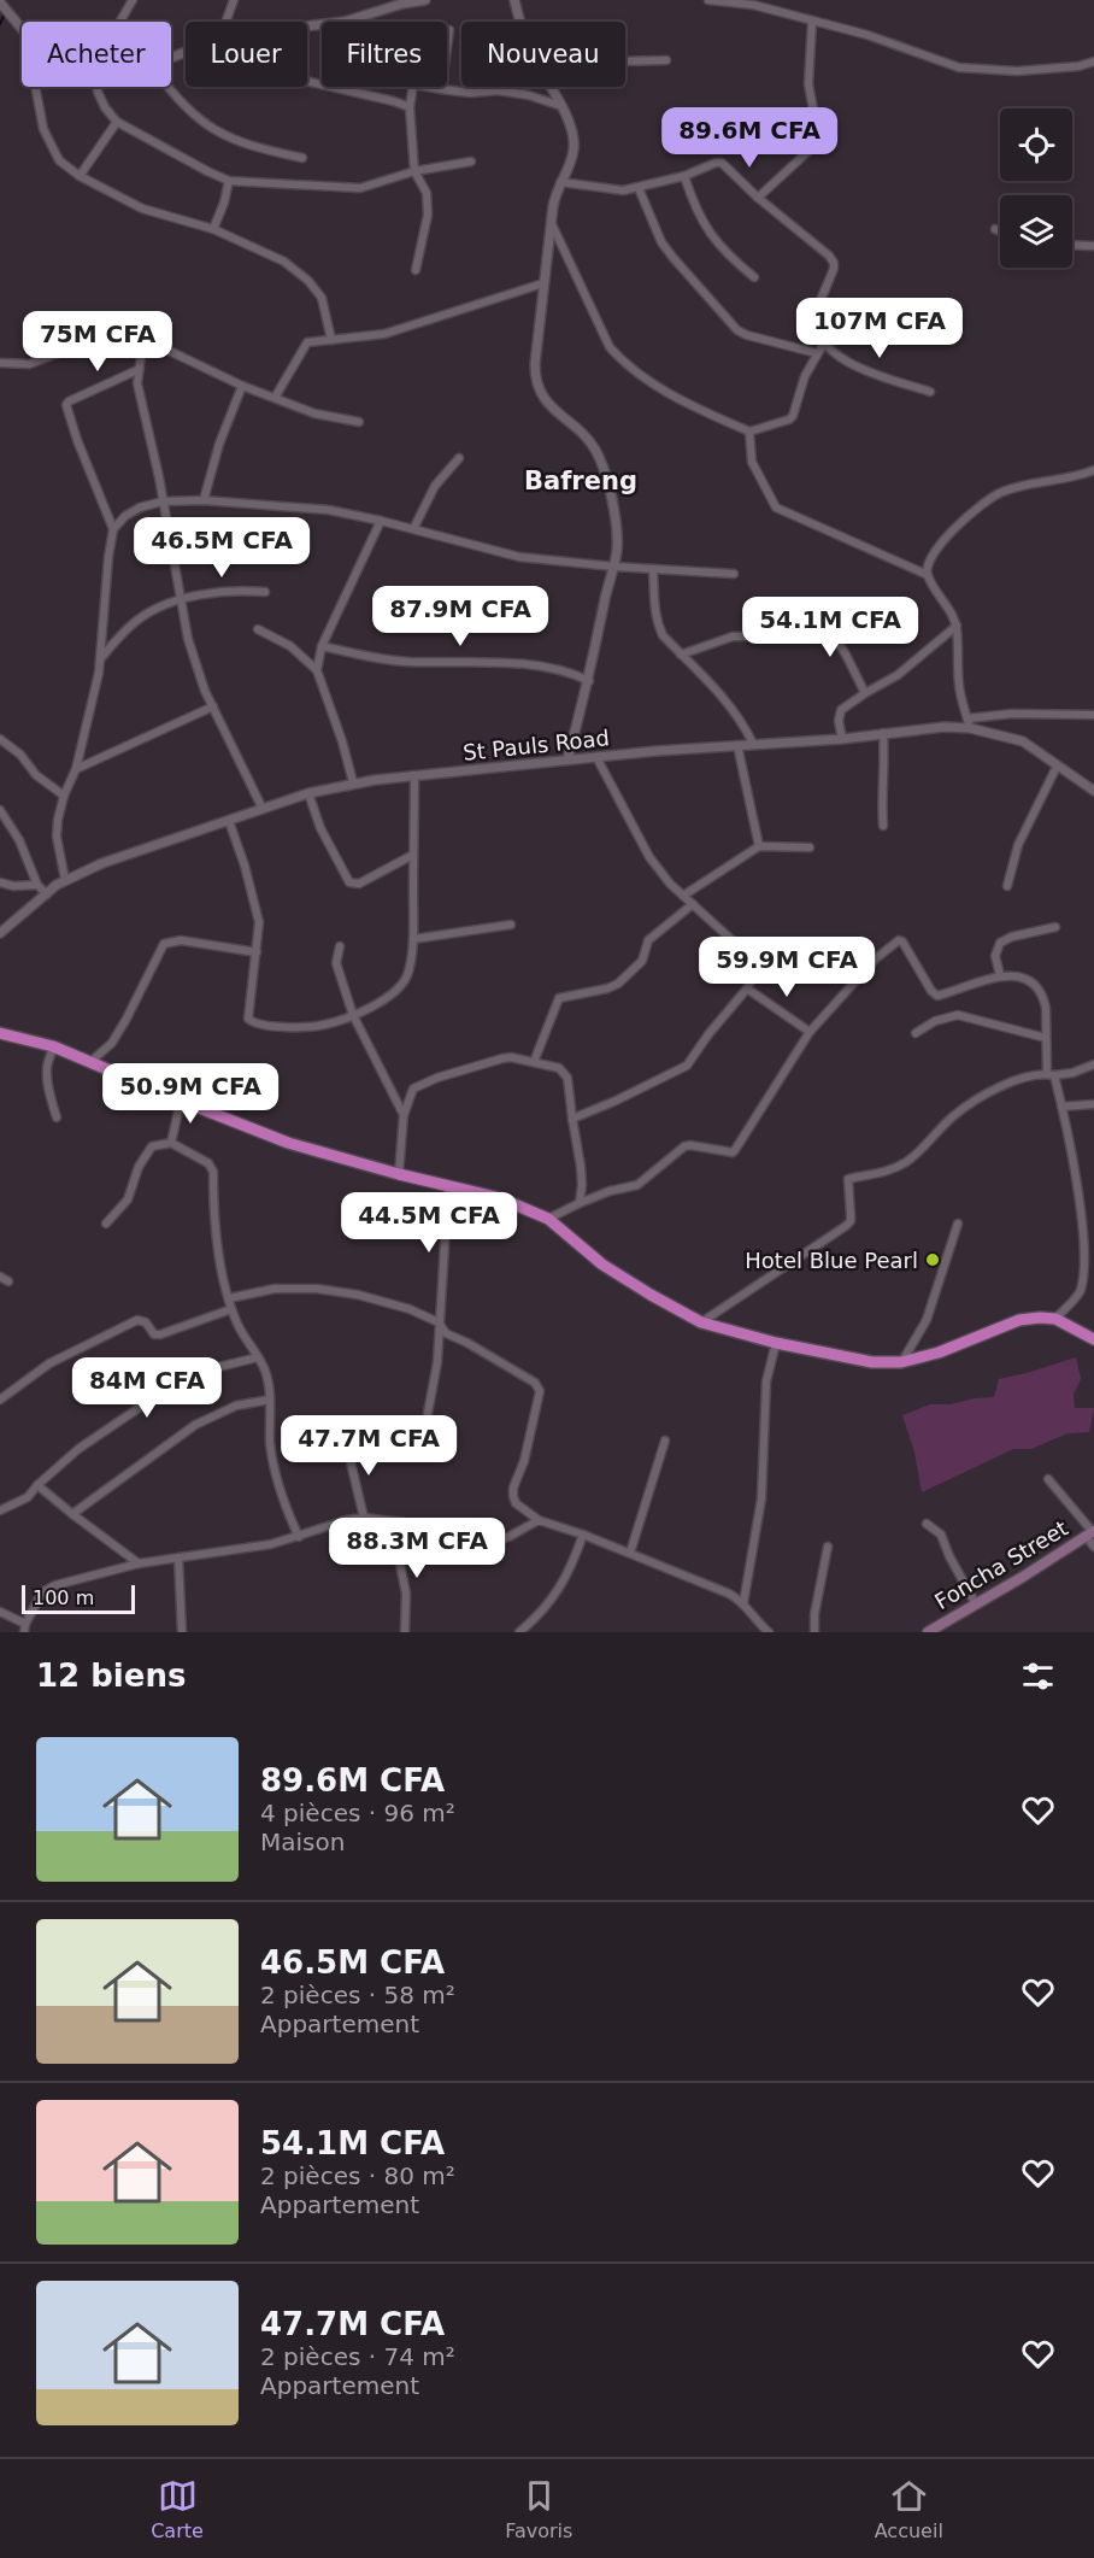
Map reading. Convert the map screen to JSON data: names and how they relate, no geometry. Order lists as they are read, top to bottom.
{
  "streets": {
    "main road": ["Foncha Street"],
    "street": ["St Pauls Road"]
  },
  "districts": ["Bafreng"],
  "places": ["Hotel Blue Pearl"],
  "scale_bar": "100 m",
  "page": {
    "chip": [
      "Acheter",
      "Louer",
      "Filtres",
      "Nouveau"
    ],
    "price": [
      "89.6M CFA",
      "107M CFA",
      "75M CFA",
      "46.5M CFA",
      "87.9M CFA",
      "54.1M CFA",
      "59.9M CFA",
      "50.9M CFA",
      "44.5M CFA",
      "84M CFA",
      "47.7M CFA",
      "88.3M CFA"
    ],
    "scale": "100 m",
    "heading": "12 biens",
    "list": [
      {
        "name": "89.6M CFA",
        "note": "4 pièces · 96 m² · Maison"
      },
      {
        "name": "46.5M CFA",
        "note": "2 pièces · 58 m² · Appartement"
      },
      {
        "name": "54.1M CFA",
        "note": "2 pièces · 80 m² · Appartement"
      },
      {
        "name": "47.7M CFA",
        "note": "2 pièces · 74 m² · Appartement"
      }
    ],
    "tabs": ["Carte", "Favoris", "Accueil"]
  }
}
